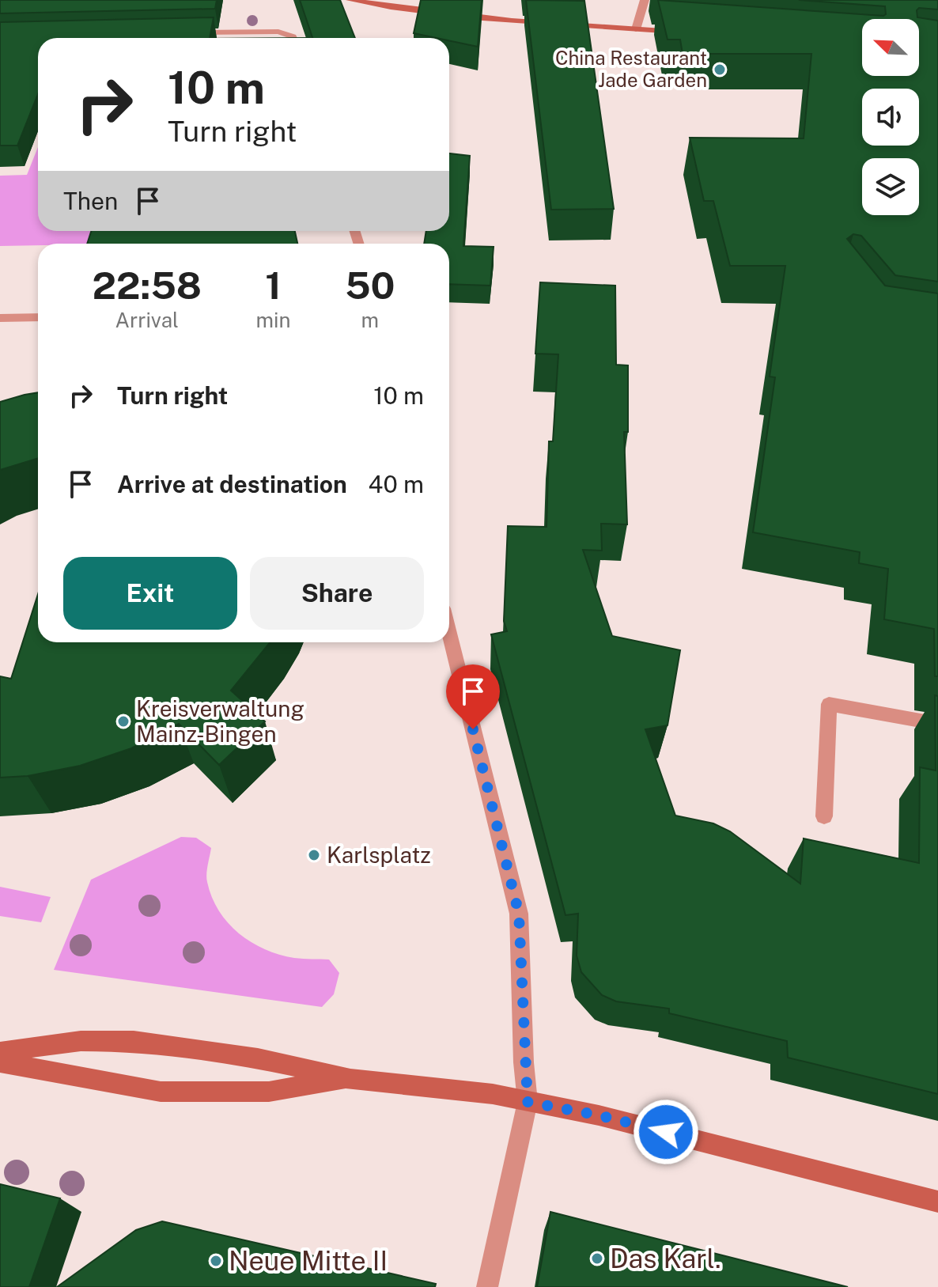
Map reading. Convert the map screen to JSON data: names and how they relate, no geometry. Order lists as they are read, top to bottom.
{
  "places": [
    "China Restaurant Jade Garden",
    "Kreisverwaltung Mainz-Bingen",
    "Karlsplatz",
    "Das Karl.",
    "Neue Mitte II"
  ],
  "north": "top left",
  "page": {
    "turn": ["10 m", "Turn right"],
    "then": "Then",
    "eta": [
      "22:58",
      "Arrival",
      "1",
      "min",
      "50",
      "m"
    ],
    "list": [
      {
        "name": "Turn right",
        "value": "10 m"
      },
      {
        "name": "Arrive at destination",
        "value": "40 m"
      }
    ],
    "buttons": ["Exit", "Share"]
  }
}
